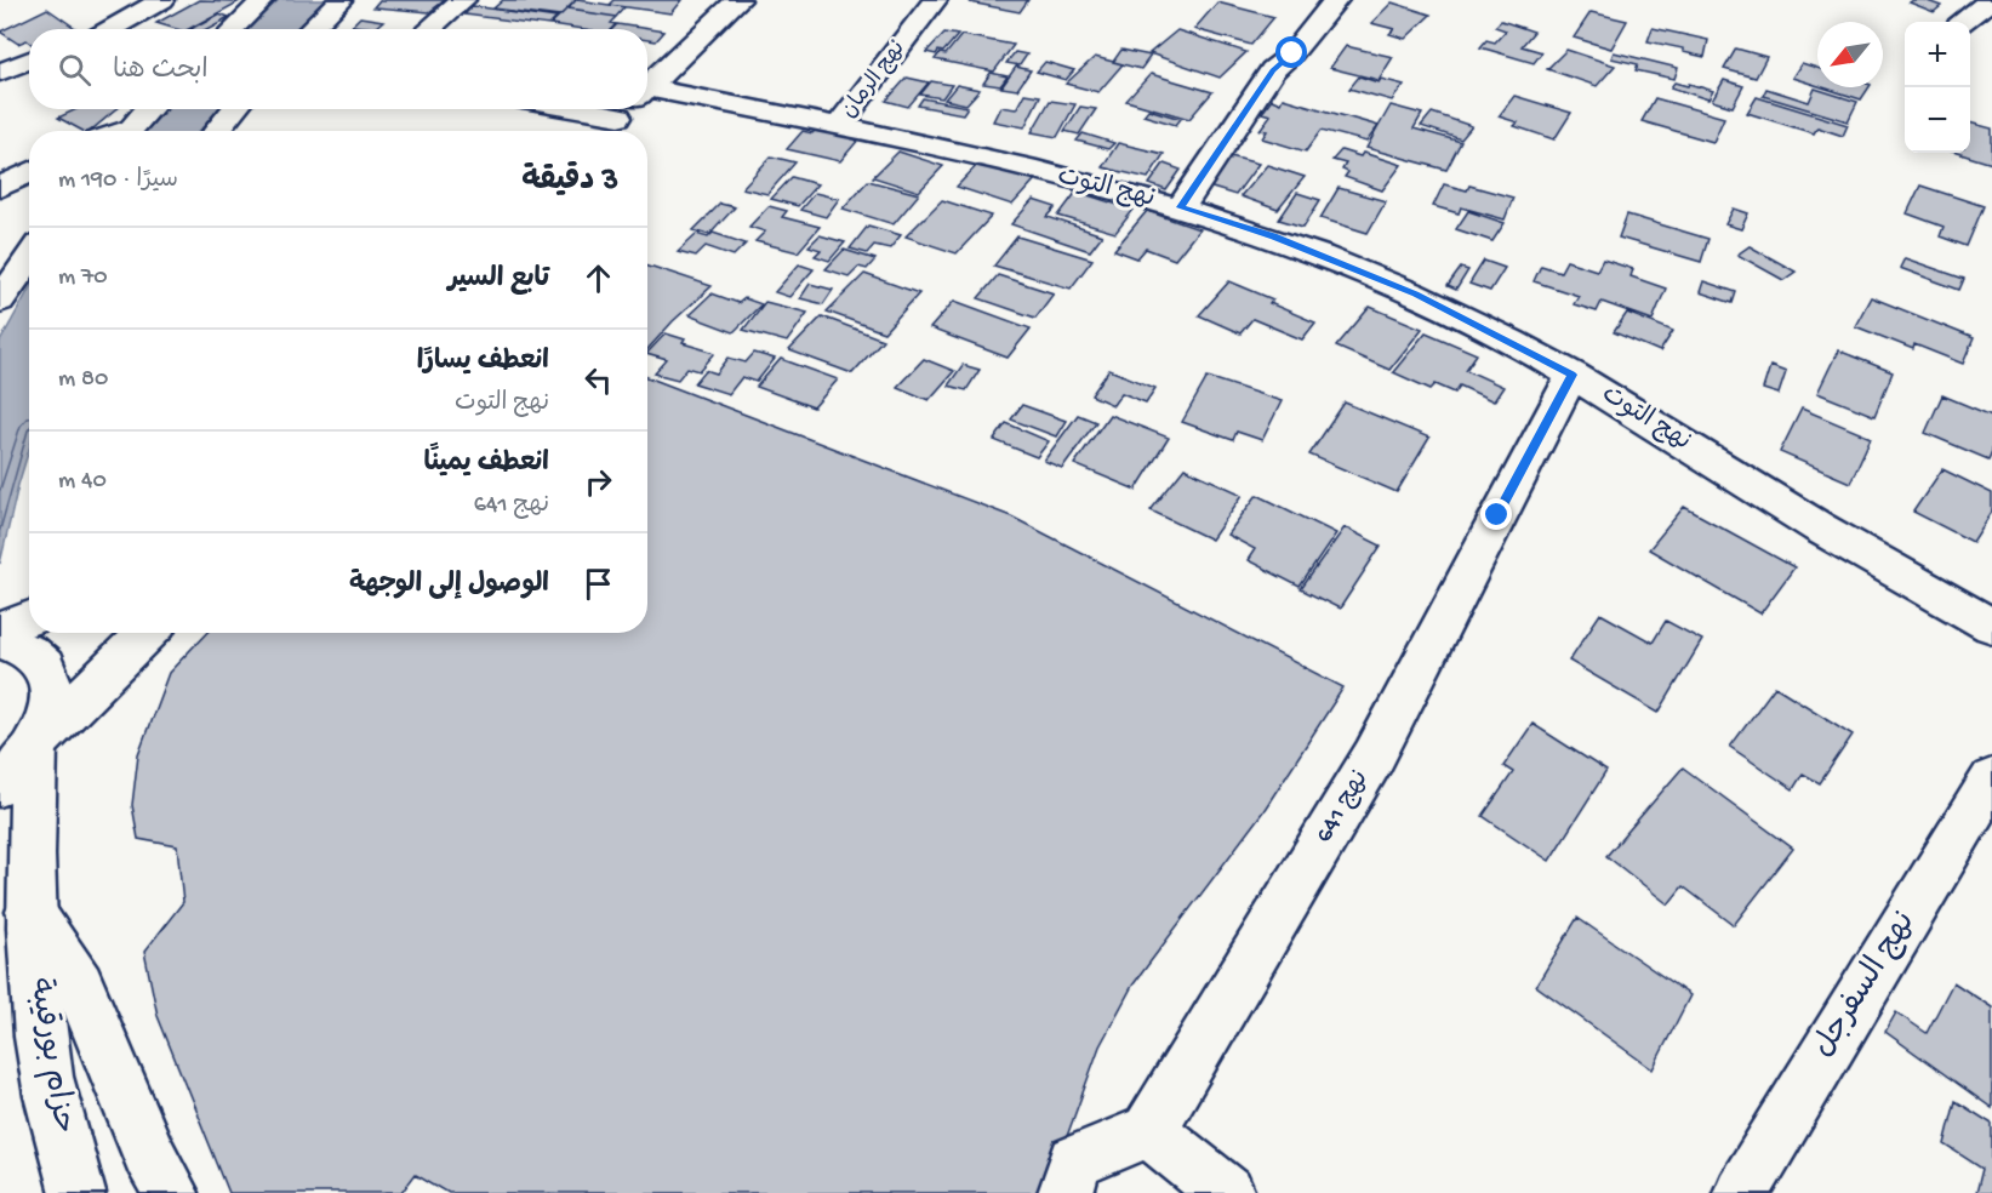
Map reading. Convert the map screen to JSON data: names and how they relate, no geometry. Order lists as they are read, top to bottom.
{
  "streets": {
    "main road": [
      "نهج الرمان",
      "نهج التوت",
      "نهج 641",
      "نهج السفرجل",
      "حزام بورقيبة"
    ]
  },
  "crossings": [
    ["نهج الرمان", "نهج التوت"],
    ["نهج التوت", "نهج 641"]
  ],
  "north": "bottom left",
  "page": {
    "map_buttons": ["+", "−"],
    "search": "ابحث هنا",
    "heading": ["3 دقيقة", "سيرًا · 190 m"],
    "list": [
      ["تابع السير", "70 m"],
      ["انعطف يسارًا", "نهج التوت", "80 m"],
      ["انعطف يمينًا", "نهج 641", "40 m"],
      "الوصول إلى الوجهة"
    ]
  }
}
